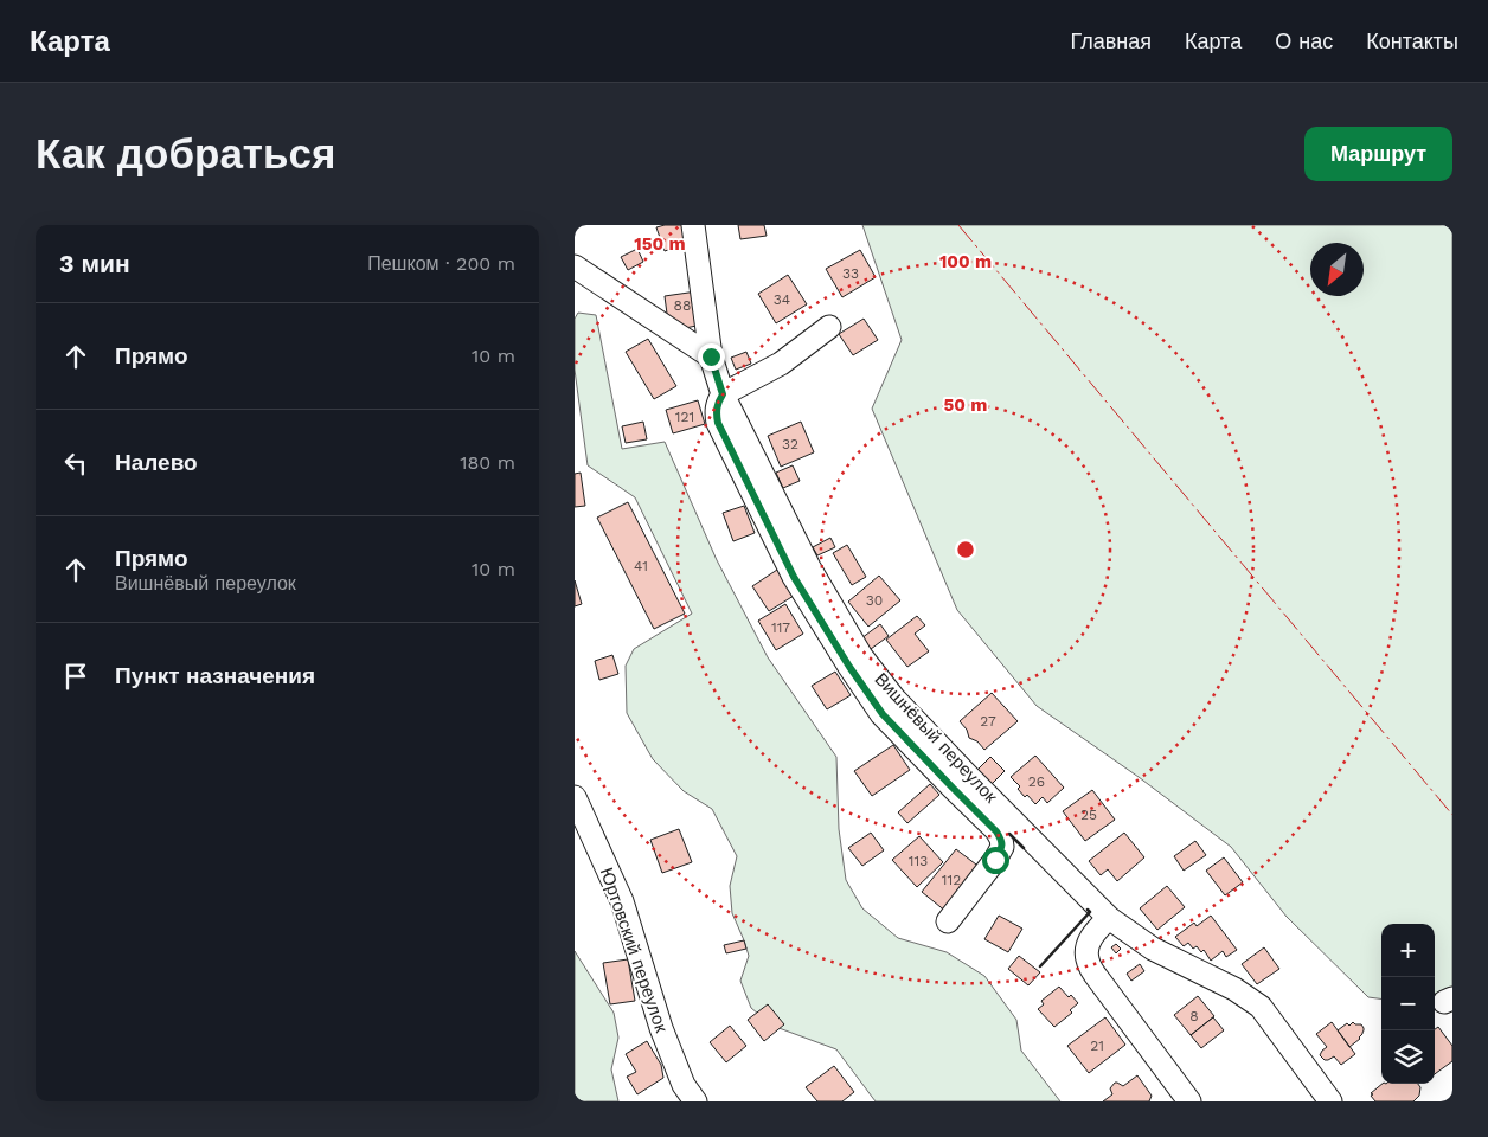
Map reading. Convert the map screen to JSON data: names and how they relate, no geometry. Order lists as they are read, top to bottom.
{
  "streets": {
    "street": ["Вишнёвый переулок", "Юртовский переулок"]
  },
  "house_numbers": [
    "33",
    "34",
    "88",
    "121",
    "32",
    "41",
    "30",
    "117",
    "27",
    "26",
    "25",
    "113",
    "112",
    "8",
    "21"
  ],
  "north": "bottom left",
  "page": {
    "header": "Карта",
    "nav": [
      "Главная",
      "Карта",
      "О нас",
      "Контакты"
    ],
    "buttons": "Маршрут",
    "title": "Как добраться",
    "heading": ["3 мин", "Пешком · 200 m"],
    "list": [
      ["Прямо", "10 m"],
      ["Налево", "180 m"],
      ["Прямо", "Вишнёвый переулок", "10 m"],
      "Пункт назначения"
    ],
    "map_buttons": ["+", "−"]
  },
  "rings": ["150 m", "100 m", "50 m"]
}
